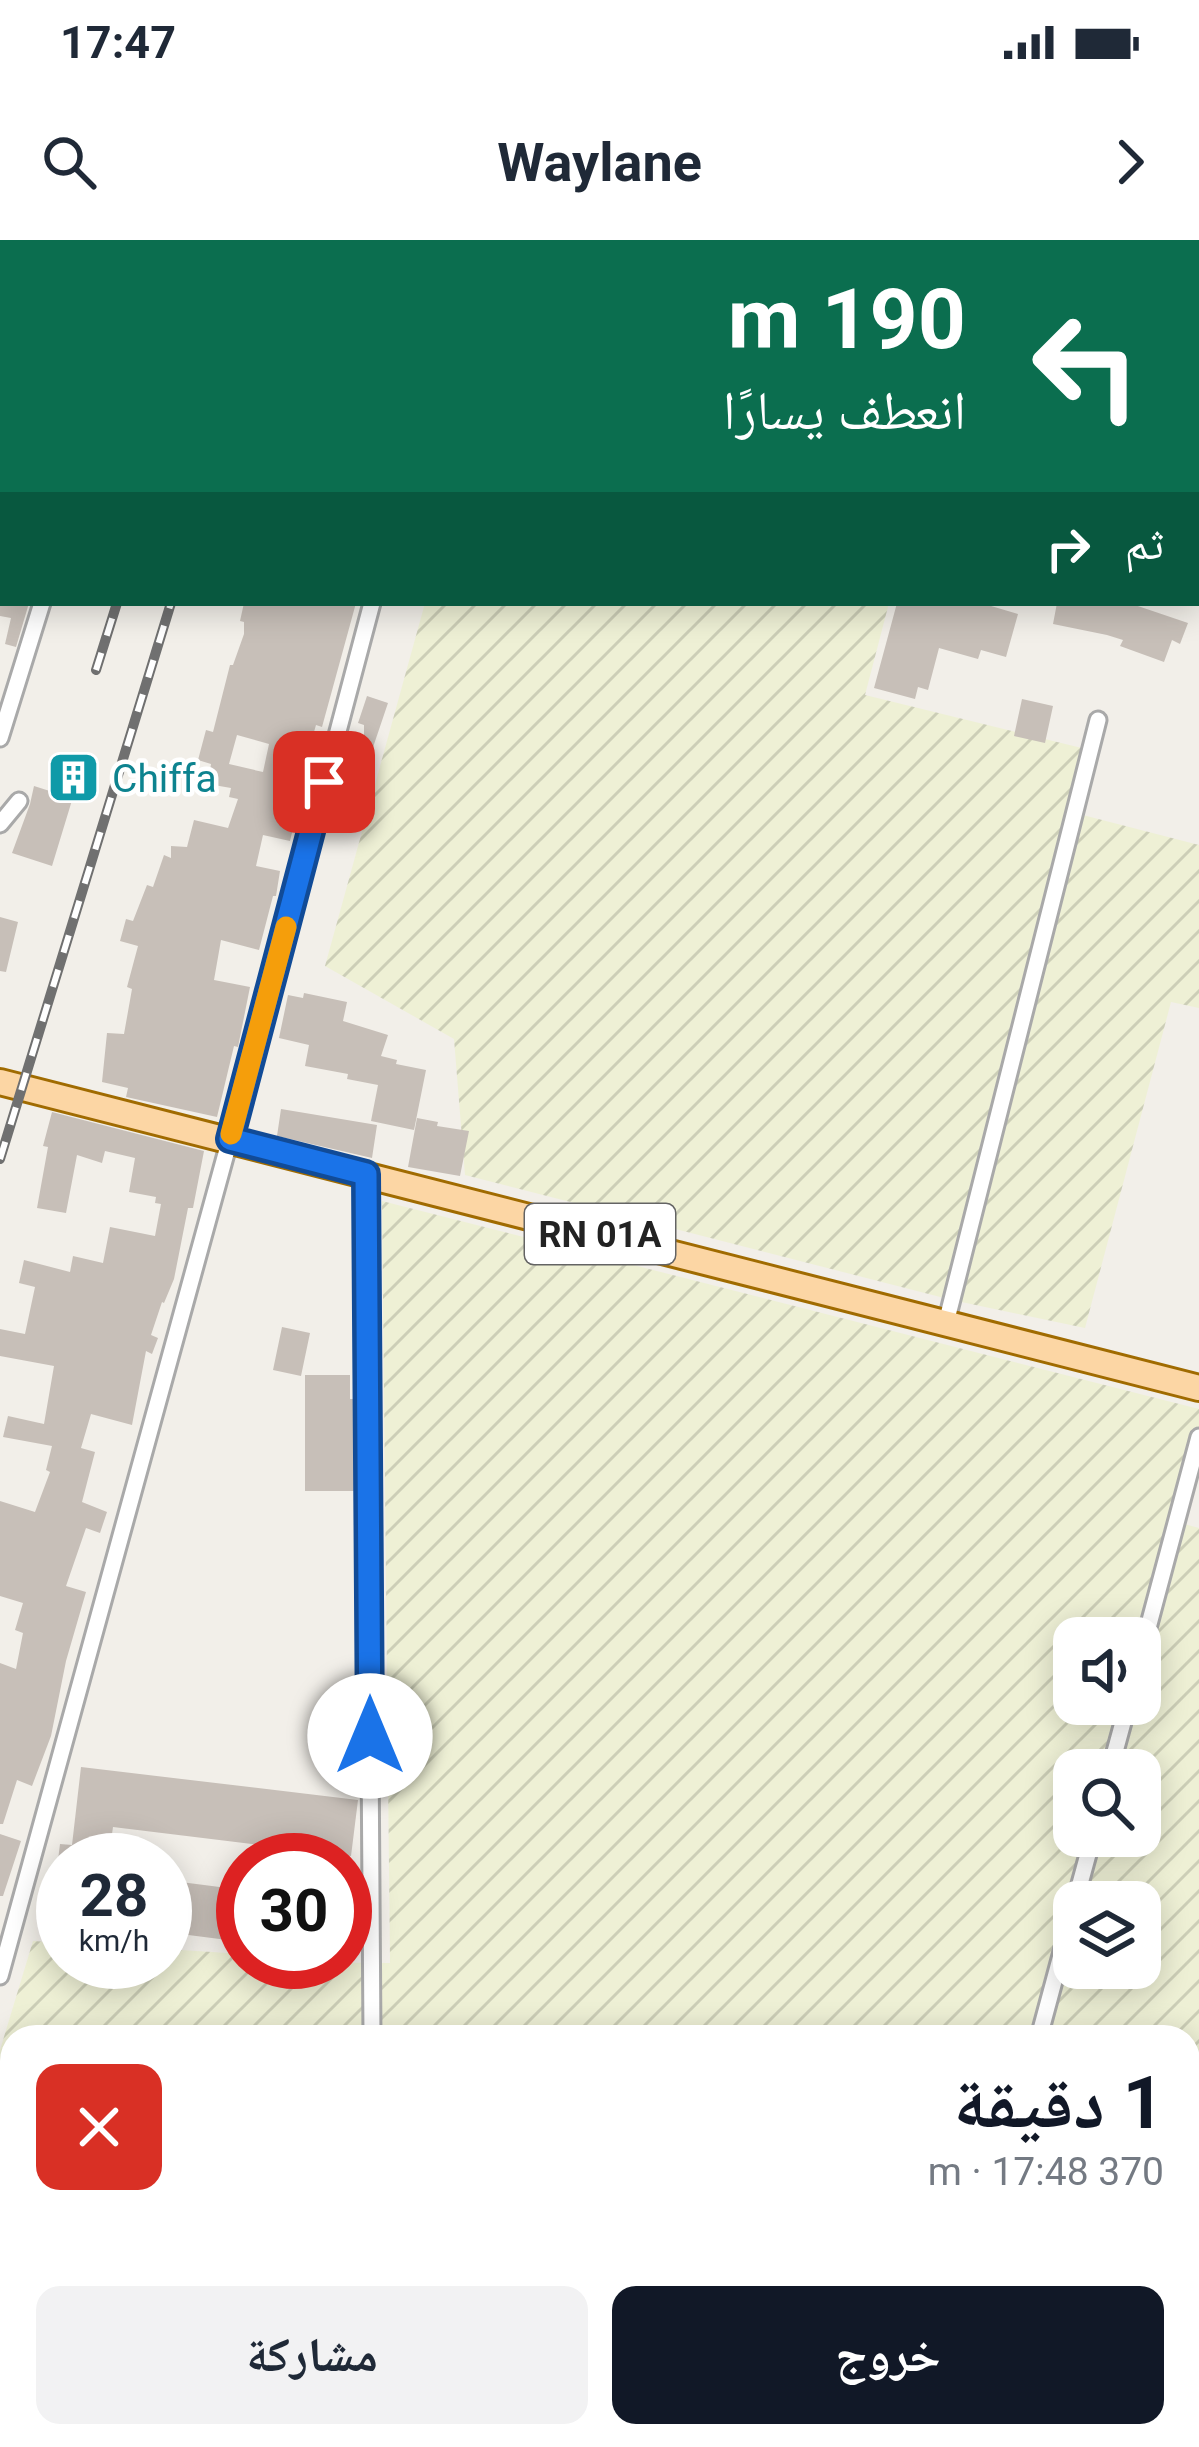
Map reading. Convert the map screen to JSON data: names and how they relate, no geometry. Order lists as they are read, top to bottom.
{
  "streets": {
    "main road": ["RN 01A"]
  },
  "places": {
    "building": ["Chiffa"]
  },
  "page": {
    "status": "17:47",
    "header": "Waylane",
    "turn": ["190 m", "انعطف يسارًا"],
    "then": "ثم",
    "speed": "28 km/h",
    "limit": "30",
    "heading": ["1 دقيقة", "370 m · 17:48"],
    "buttons": ["خروج", "مشاركة"]
  }
}
